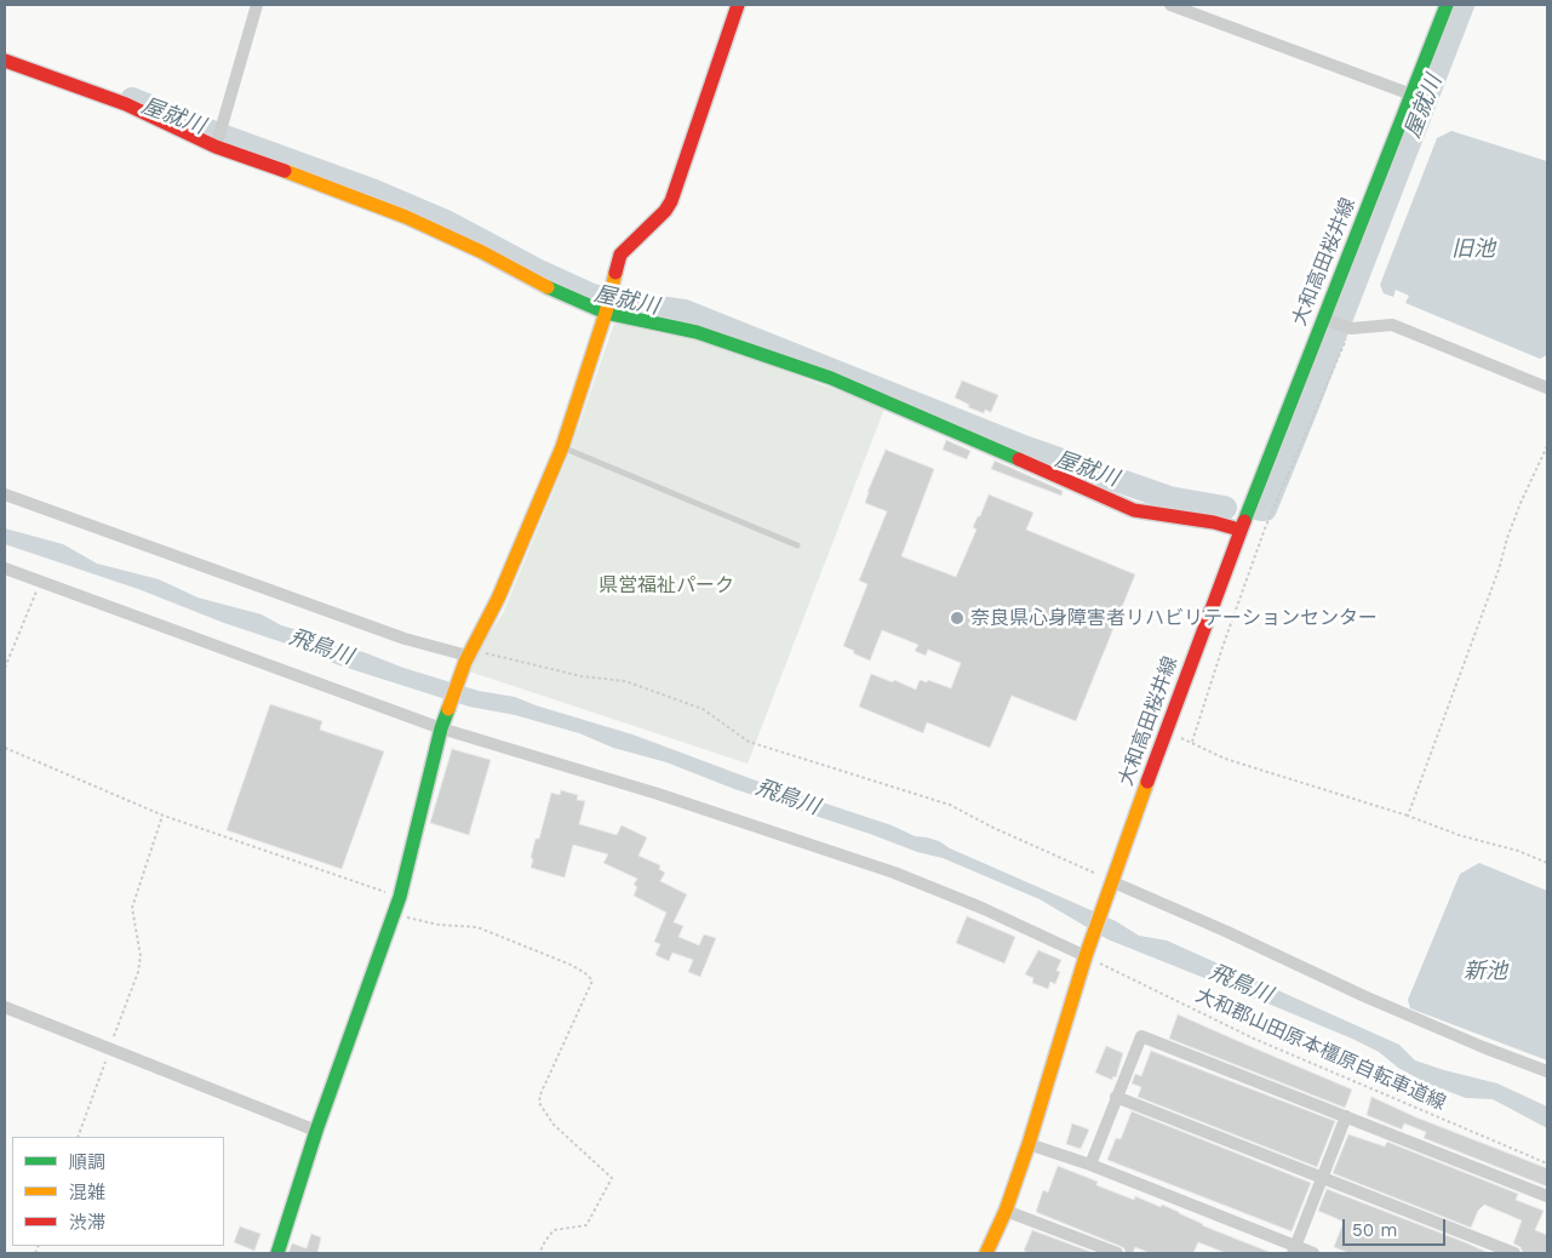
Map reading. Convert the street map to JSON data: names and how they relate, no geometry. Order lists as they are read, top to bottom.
{
  "streets": {
    "street": ["大和高田桜井線"],
    "path": ["大和郡山田原本橿原自転車道線"]
  },
  "crossings": [
    ["大和高田桜井線", "大和郡山田原本橿原自転車道線"]
  ],
  "water": [
    "屋就川",
    "旧池",
    "飛鳥川",
    "新池"
  ],
  "parks": ["県営福祉パーク"],
  "places": ["奈良県心身障害者リハビリテーションセンター"],
  "legend": ["順調", "混雑", "渋滞"],
  "scale_bar": "50 m"
}
